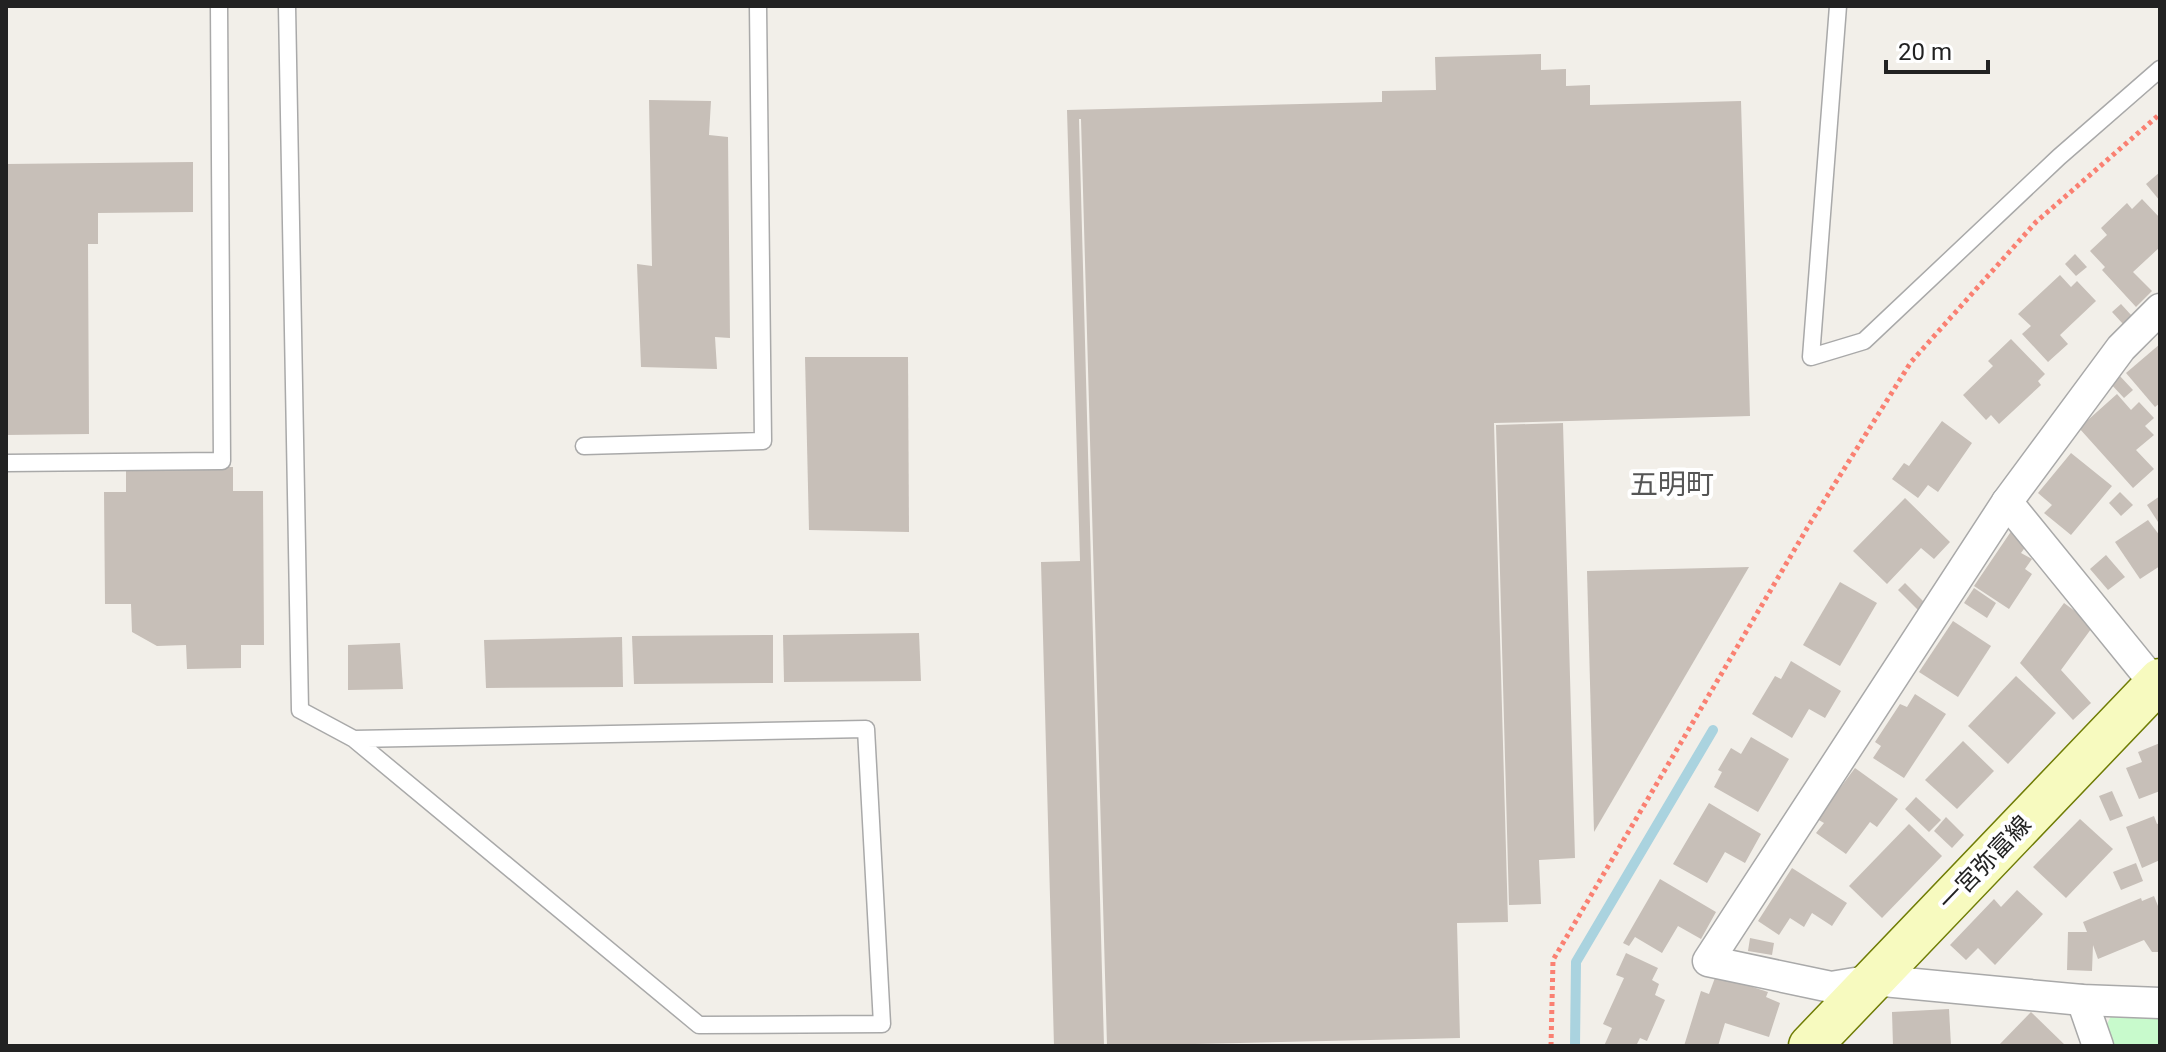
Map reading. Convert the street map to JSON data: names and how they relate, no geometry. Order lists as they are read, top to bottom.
{
  "streets": {
    "main road": ["一宮弥富線"]
  },
  "districts": ["五明町"],
  "scale_bar": "20 m"
}
